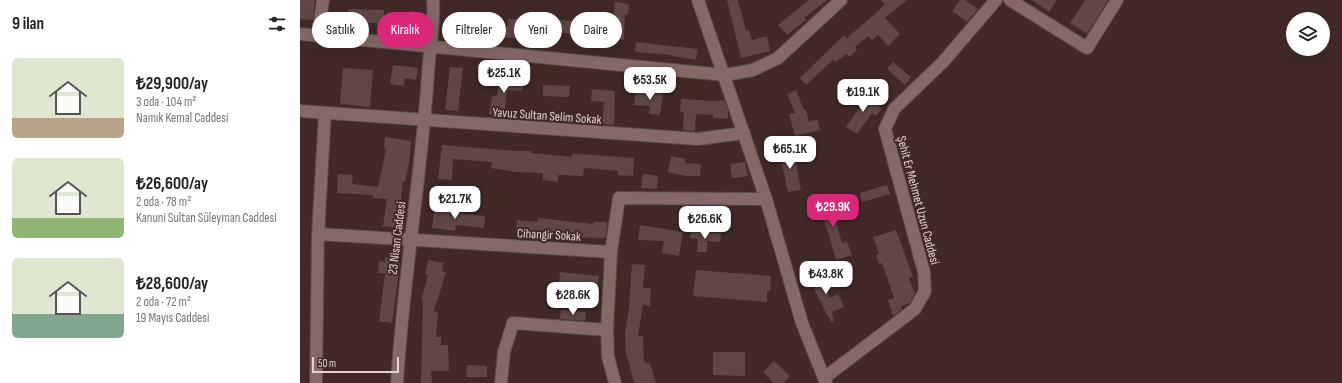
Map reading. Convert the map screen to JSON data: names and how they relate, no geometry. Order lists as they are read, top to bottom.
{
  "streets": {
    "street": [
      "Yavuz Sultan Selim Sokak",
      "Şehit Er Mehmet Uzun Caddesi",
      "Cihangir Sokak",
      "23 Nisan Caddesi"
    ]
  },
  "crossings": [
    ["Yavuz Sultan Selim Sokak", "23 Nisan Caddesi"],
    ["Cihangir Sokak", "23 Nisan Caddesi"]
  ],
  "scale_bar": "50 m",
  "page": {
    "heading": "9 ilan",
    "chip": [
      "Satılık",
      "Kiralık",
      "Filtreler",
      "Yeni",
      "Daire"
    ],
    "list": [
      {
        "name": "₺29,900/ay",
        "note": "3 oda · 104 m² · Namık Kemal Caddesi"
      },
      {
        "name": "₺26,600/ay",
        "note": "2 oda · 78 m² · Kanuni Sultan Süleyman Caddesi"
      },
      {
        "name": "₺28,600/ay",
        "note": "2 oda · 72 m² · 19 Mayıs Caddesi"
      }
    ],
    "price": [
      "₺25.1K",
      "₺53.5K",
      "₺19.1K",
      "₺65.1K",
      "₺21.7K",
      "₺29.9K",
      "₺26.6K",
      "₺43.8K",
      "₺28.6K"
    ],
    "scale": "50 m"
  }
}
